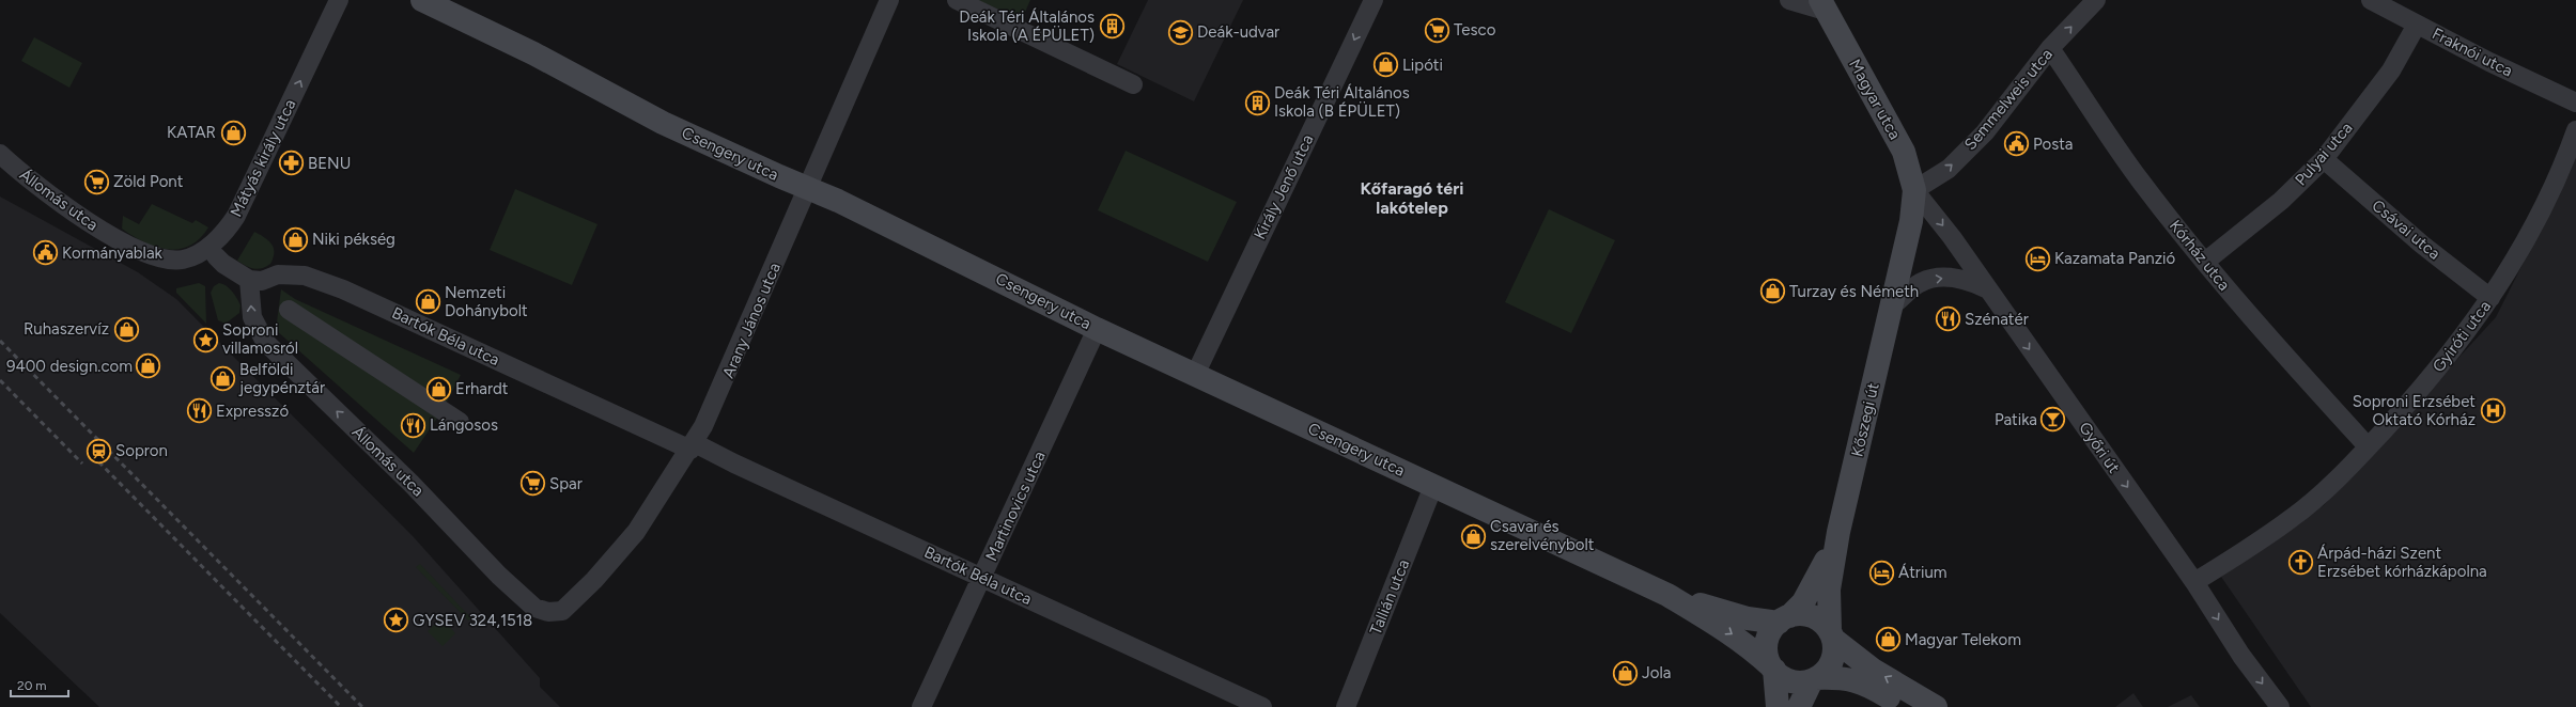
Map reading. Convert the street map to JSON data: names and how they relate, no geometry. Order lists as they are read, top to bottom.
{
  "streets": {
    "main road": ["Magyar utca", "Csengery utca", "Kőszegi út"],
    "street": [
      "Fraknói utca",
      "Semmelweis utca",
      "Pulyai utca",
      "Mátyás király utca",
      "Király Jenő utca",
      "Állomás utca",
      "Csávai utca",
      "Kórház utca",
      "Arany János utca",
      "Bartók Béla utca",
      "Gyiróti utca",
      "Győri út",
      "Martinovics utca",
      "Tallián utca"
    ]
  },
  "crossings": [
    ["Fraknói utca", "Pulyai utca"],
    ["Magyar utca", "Semmelweis utca"],
    ["Magyar utca", "Kőszegi út"],
    ["Magyar utca", "Győri út"],
    ["Semmelweis utca", "Kórház utca"],
    ["Semmelweis utca", "Kőszegi út"],
    ["Semmelweis utca", "Győri út"],
    ["Csengery utca", "Király Jenő utca"],
    ["Csengery utca", "Arany János utca"],
    ["Csengery utca", "Kőszegi út"],
    ["Csengery utca", "Martinovics utca"],
    ["Csengery utca", "Tallián utca"],
    ["Pulyai utca", "Csávai utca"],
    ["Pulyai utca", "Kórház utca"],
    ["Mátyás király utca", "Állomás utca"],
    ["Állomás utca", "Arany János utca"],
    ["Állomás utca", "Bartók Béla utca"],
    ["Csávai utca", "Gyiróti utca"],
    ["Kórház utca", "Gyiróti utca"],
    ["Arany János utca", "Bartók Béla utca"],
    ["Bartók Béla utca", "Martinovics utca"],
    ["Gyiróti utca", "Győri út"],
    ["Kőszegi út", "Győri út"]
  ],
  "one_way": [
    "Semmelweis utca",
    "Mátyás király utca",
    "Király Jenő utca",
    "Győri út"
  ],
  "districts": ["Kőfaragó téri lakótelep"],
  "places": {
    "building": ["Deák Téri Általános Iskola (A ÉPÜLET)", "Deák Téri Általános Iskola (B ÉPÜLET)"],
    "supermarket": ["Tesco", "Zöld Pont", "Spar"],
    "school or university": ["Deák-udvar"],
    "shop": [
      "Lipóti",
      "KATAR",
      "Niki pékség",
      "Turzay és Németh",
      "Nemzeti Dohánybolt",
      "Ruhaszervíz",
      "9400 design.com",
      "Belföldi jegypénztár",
      "Erhardt",
      "Csavar és szerelvénybolt",
      "Magyar Telekom",
      "Jola"
    ],
    "public building": ["Posta", "Kormányablak"],
    "pharmacy": ["BENU"],
    "hotel": ["Kazamata Panzió", "Átrium"],
    "restaurant": ["Szénatér", "Expresszó", "Lángosos"],
    "place": ["Soproni villamosról", "GYSEV 324,1518"],
    "hospital": ["Soproni Erzsébet Oktató Kórház"],
    "bar": ["Patika"],
    "station": ["Sopron"],
    "church": ["Árpád-házi Szent Erzsébet kórházkápolna"]
  },
  "scale_bar": "20 m"
}
